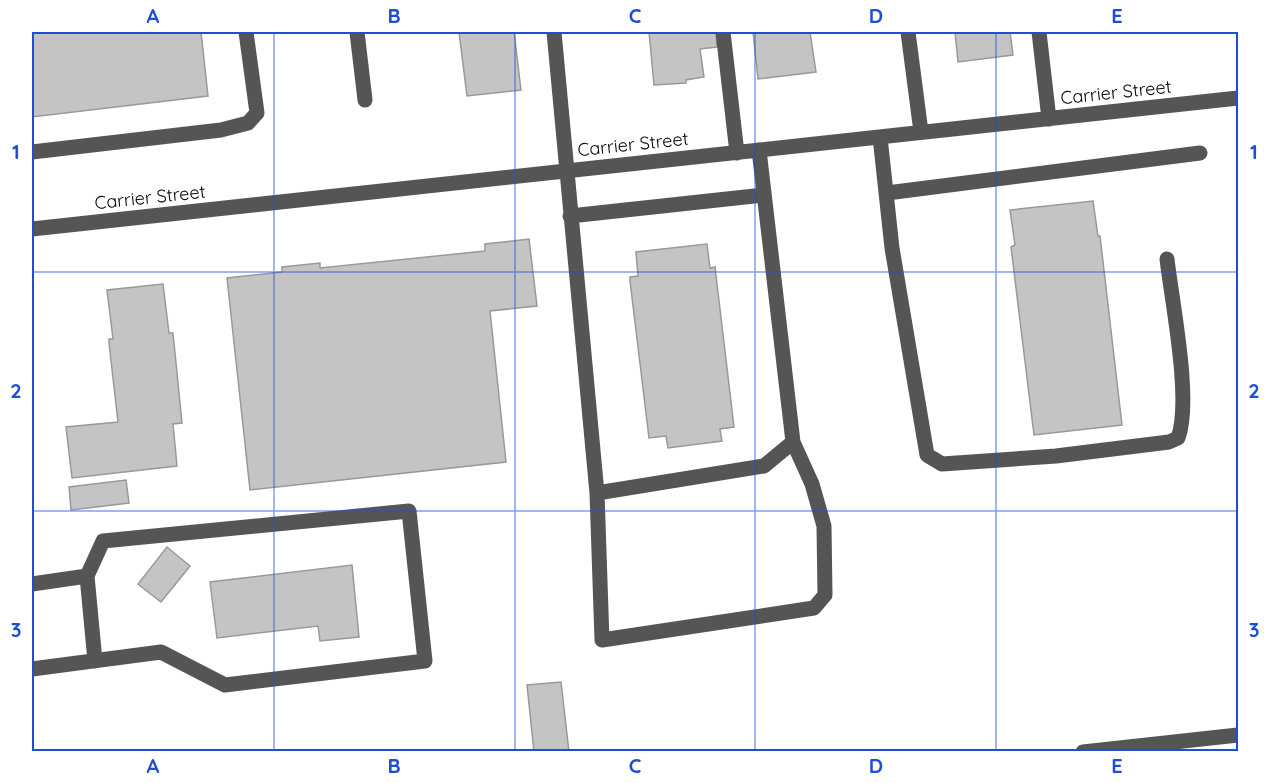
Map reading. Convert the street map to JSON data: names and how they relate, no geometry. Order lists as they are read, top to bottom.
{
  "streets": {
    "street": ["Carrier Street"]
  },
  "grid": {
    "columns": [
      "A",
      "B",
      "C",
      "D",
      "E"
    ],
    "rows": ["1", "2", "3"]
  }
}
